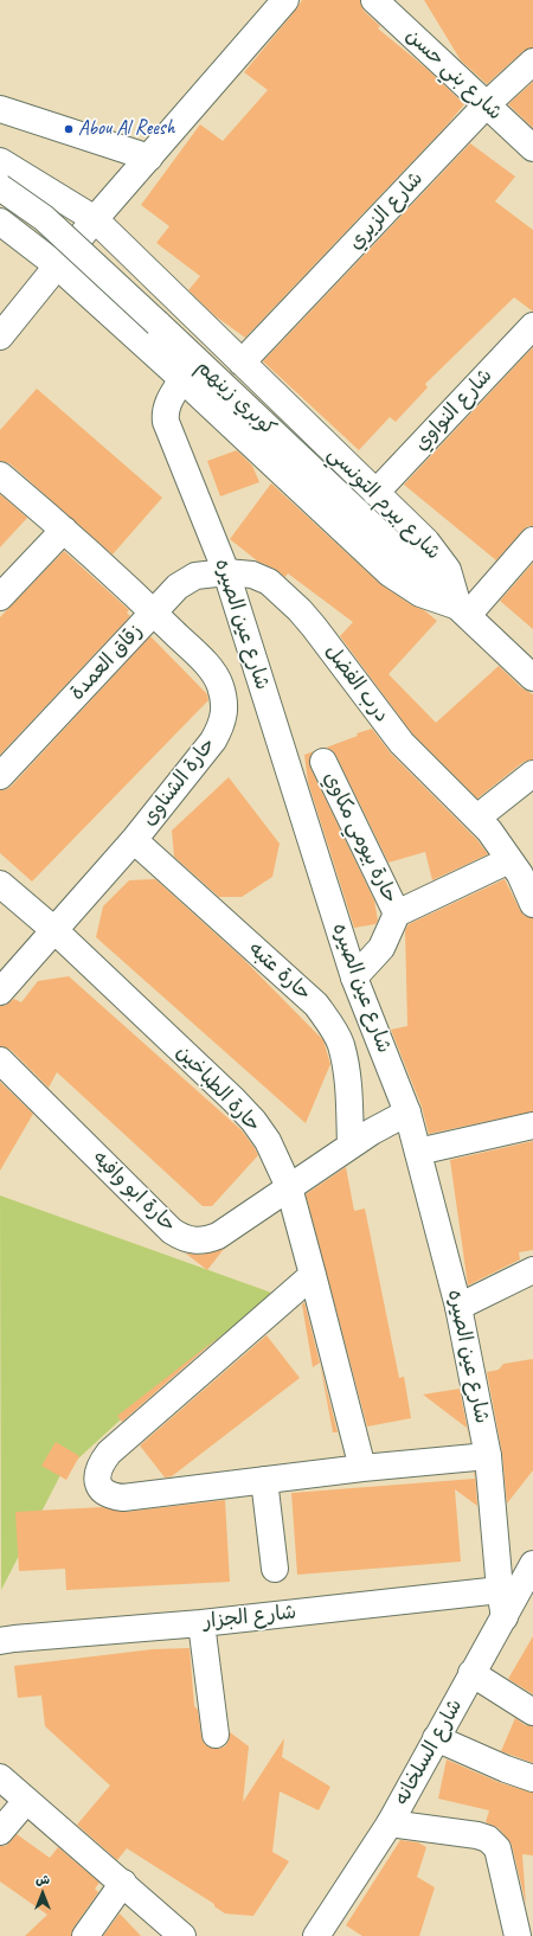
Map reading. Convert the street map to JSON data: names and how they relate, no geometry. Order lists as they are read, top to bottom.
{
  "streets": {
    "street": [
      "شارع بني حسن",
      "شارع الزيري",
      "كوبري زينهم",
      "شارع النواوي",
      "شارع بيرم التونسي",
      "شارع عين الصيره",
      "زقاق العمدة",
      "درب الفضل",
      "حارة الشناوى",
      "حارة بيومي مكاوي",
      "حارة عتبه",
      "حارة الطباخين",
      "حارة ابو وافيه",
      "شارع الجزار",
      "شارع السلخانه"
    ]
  },
  "crossings": [
    ["شارع بني حسن", "شارع الزيري"],
    ["شارع الزيري", "شارع بيرم التونسي"],
    ["كوبري زينهم", "شارع بيرم التونسي"],
    ["شارع النواوي", "شارع بيرم التونسي"],
    ["شارع بيرم التونسي", "شارع عين الصيره"],
    ["شارع عين الصيره", "زقاق العمدة"],
    ["شارع عين الصيره", "درب الفضل"],
    ["شارع عين الصيره", "حارة ابو وافيه"],
    ["شارع عين الصيره", "شارع الجزار"],
    ["شارع عين الصيره", "شارع السلخانه"],
    ["زقاق العمدة", "درب الفضل"],
    ["زقاق العمدة", "حارة الشناوى"],
    ["حارة الشناوى", "حارة عتبه"],
    ["حارة الشناوى", "حارة الطباخين"],
    ["حارة عتبه", "حارة ابو وافيه"],
    ["حارة الطباخين", "حارة ابو وافيه"]
  ],
  "places": ["Abou Al Reesh"],
  "north": "top"
}
